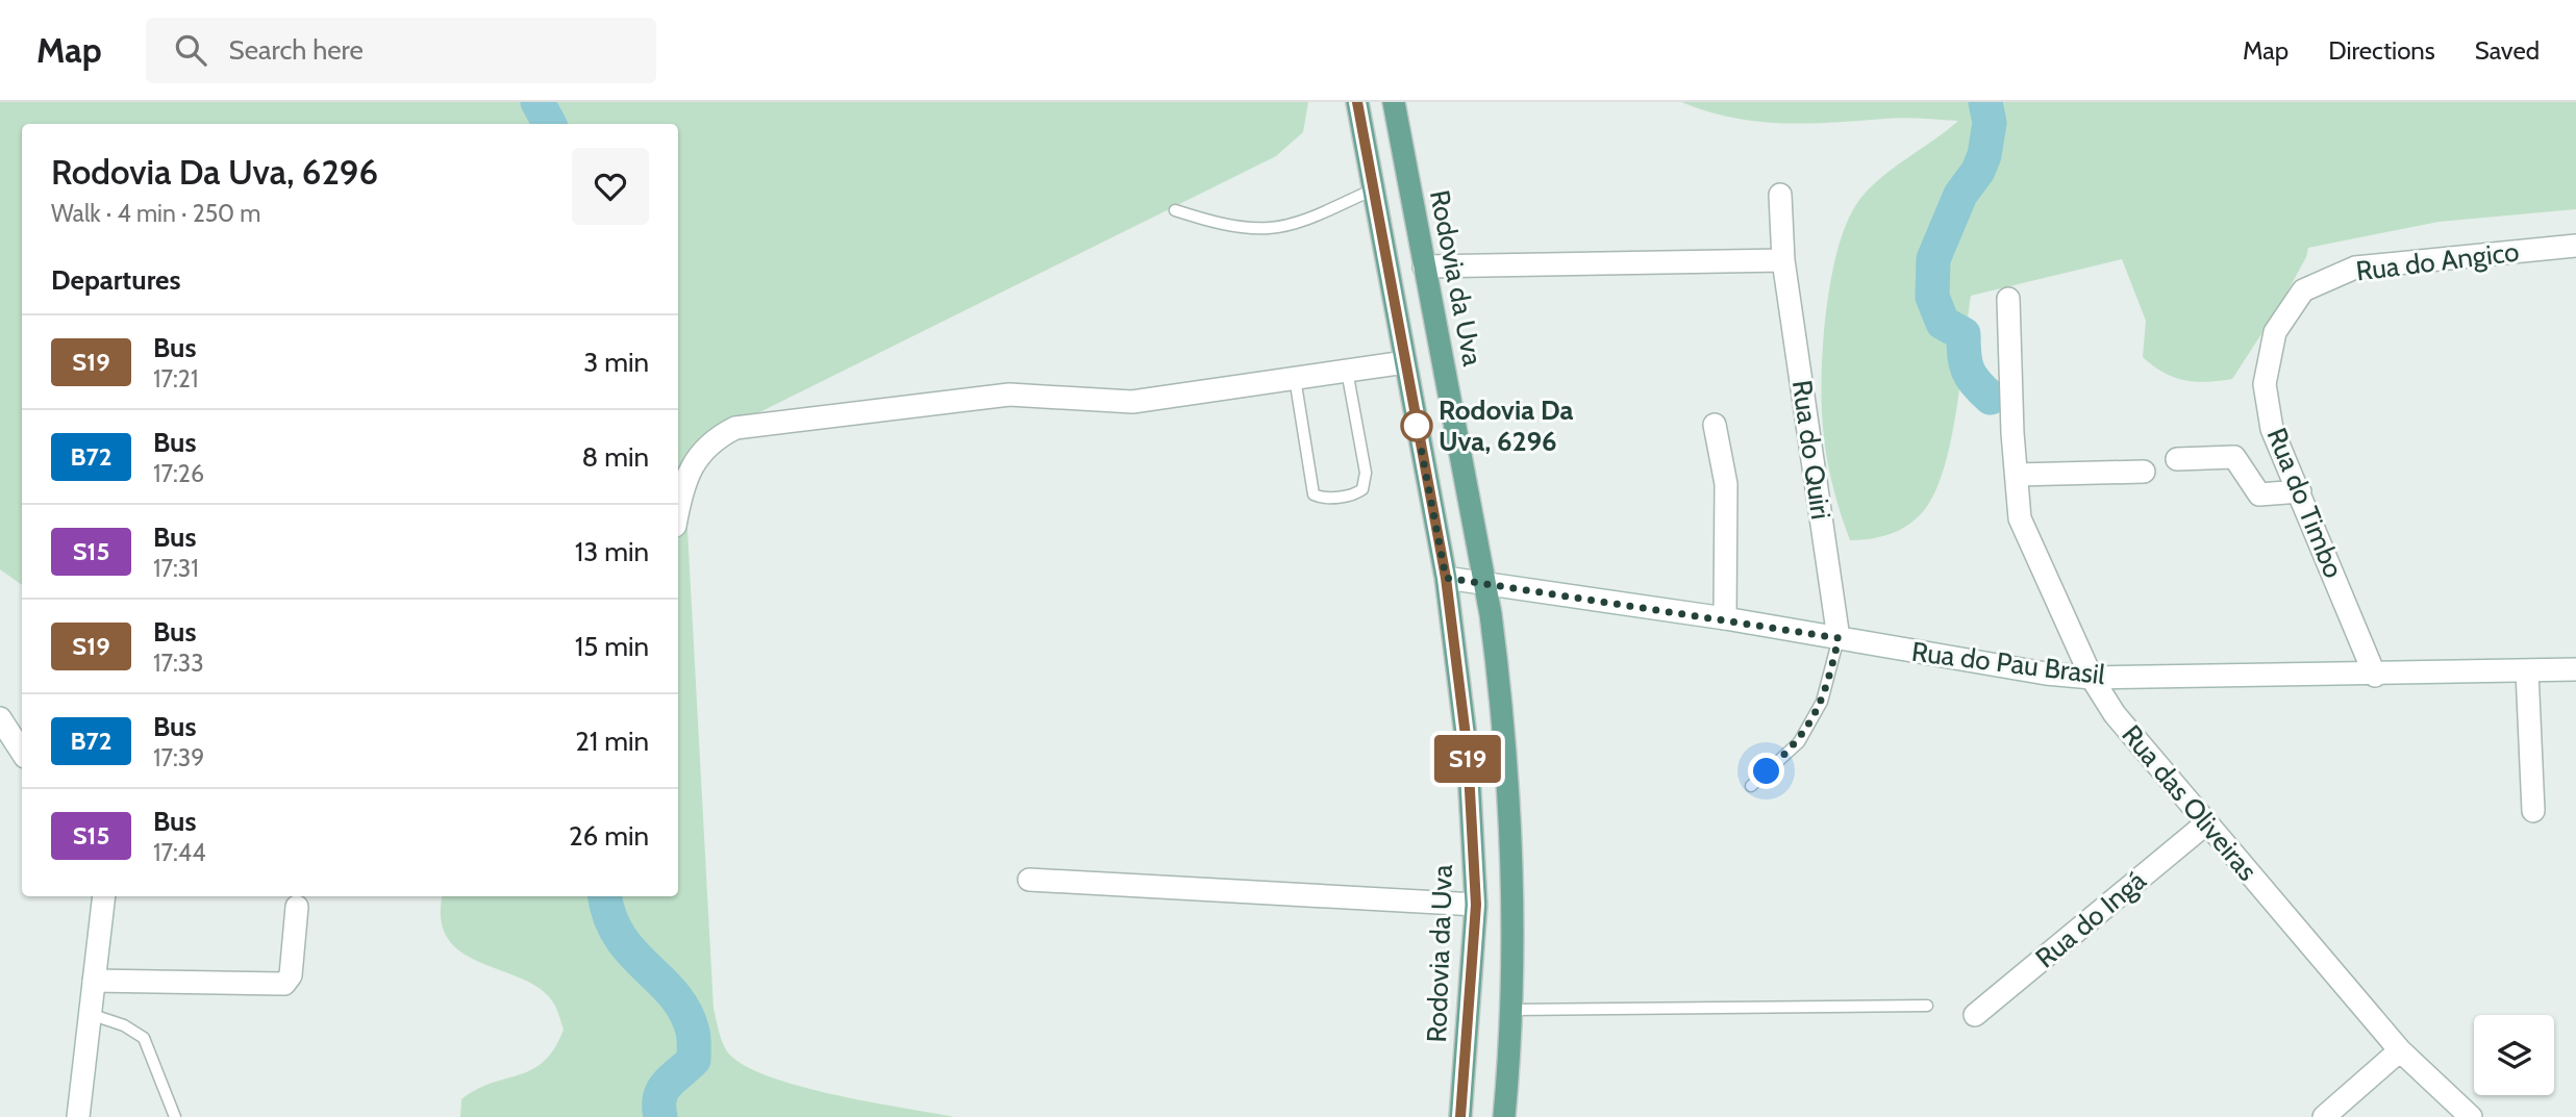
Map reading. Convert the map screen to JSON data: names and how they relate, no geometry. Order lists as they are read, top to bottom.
{
  "streets": {
    "main road": ["Rodovia da Uva"],
    "street": [
      "Rua do Angico",
      "Rua do Quiri",
      "Rua do Timbo",
      "Rua do Pau Brasil",
      "Rua das Oliveiras",
      "Rua do Ingá"
    ]
  },
  "crossings": [
    ["Rua do Angico", "Rua do Timbo"],
    ["Rodovia da Uva", "Rua do Pau Brasil"],
    ["Rua do Quiri", "Rua do Pau Brasil"],
    ["Rua do Timbo", "Rua do Pau Brasil"],
    ["Rua do Pau Brasil", "Rua das Oliveiras"],
    ["Rua das Oliveiras", "Rua do Ingá"]
  ],
  "places": ["Rodovia Da Uva, 6296"],
  "lines": ["bus line S19"],
  "page": {
    "header": "Map",
    "search": "Search here",
    "nav": ["Map", "Directions", "Saved"],
    "on_map": "S19",
    "heading": [
      ["Rodovia Da Uva, 6296", "Walk · 4 min · 250 m"],
      "Departures"
    ],
    "list": [
      {
        "mark": "S19",
        "name": "Bus",
        "note": "17:21",
        "value": "3 min"
      },
      {
        "mark": "B72",
        "name": "Bus",
        "note": "17:26",
        "value": "8 min"
      },
      {
        "mark": "S15",
        "name": "Bus",
        "note": "17:31",
        "value": "13 min"
      },
      {
        "mark": "S19",
        "name": "Bus",
        "note": "17:33",
        "value": "15 min"
      },
      {
        "mark": "B72",
        "name": "Bus",
        "note": "17:39",
        "value": "21 min"
      },
      {
        "mark": "S15",
        "name": "Bus",
        "note": "17:44",
        "value": "26 min"
      }
    ]
  }
}
